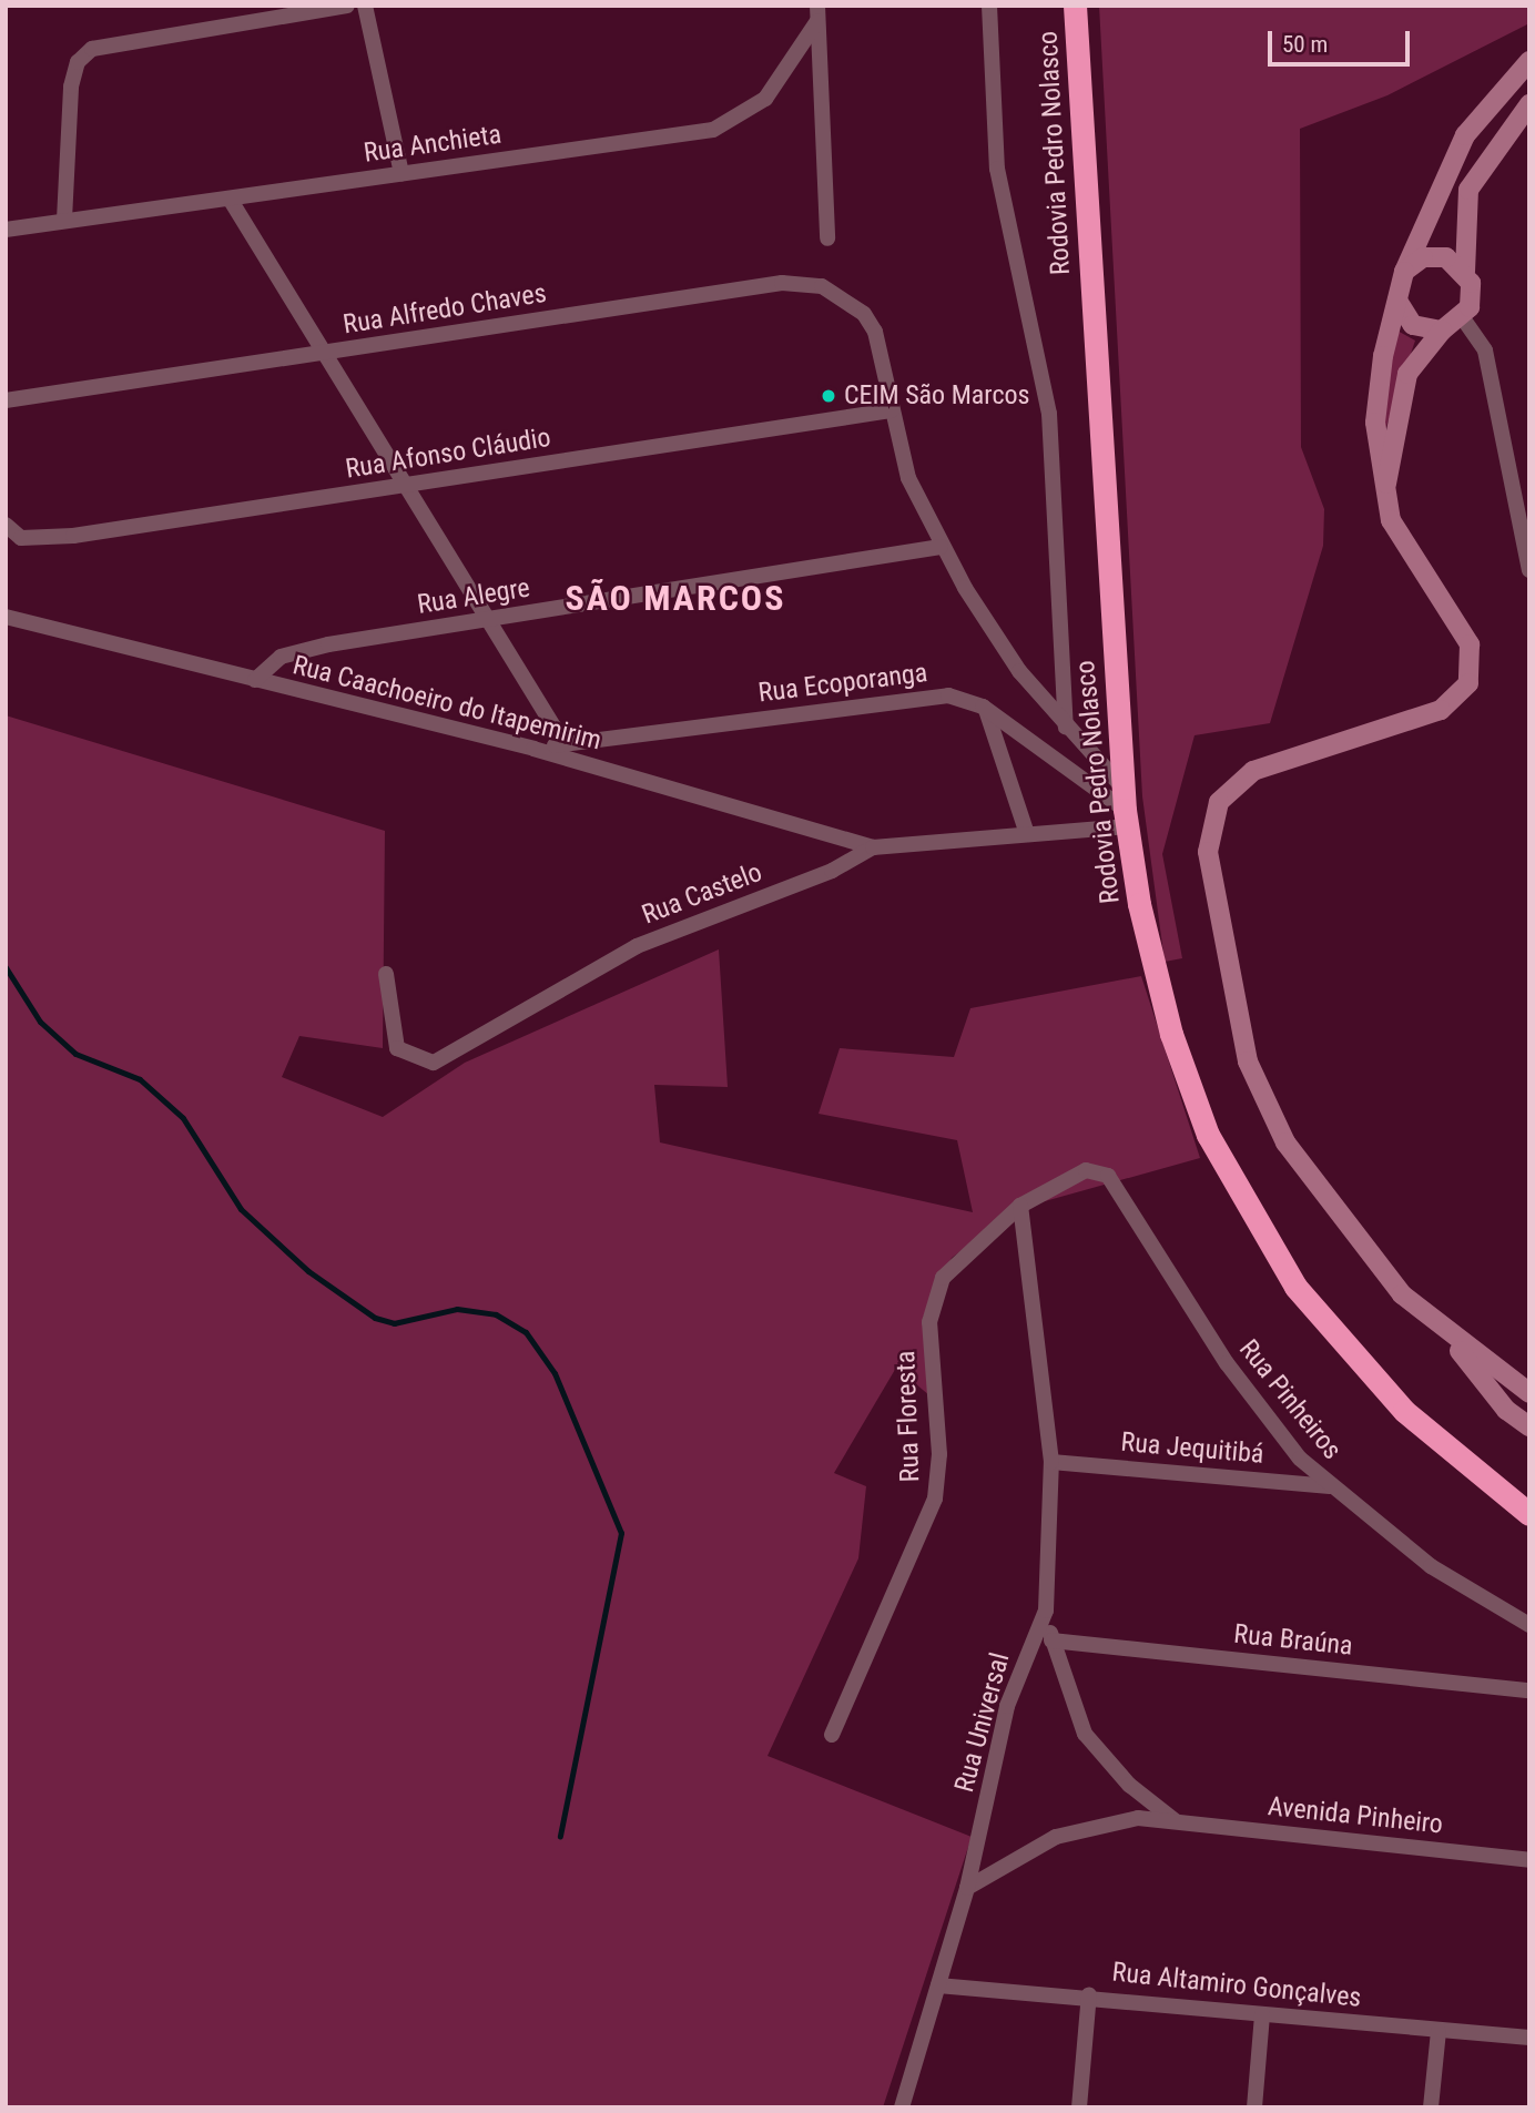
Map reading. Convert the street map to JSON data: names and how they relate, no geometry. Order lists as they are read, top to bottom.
{
  "streets": {
    "highway": ["Rodovia Pedro Nolasco"],
    "street": [
      "Rua Anchieta",
      "Rua Alfredo Chaves",
      "Rua Afonso Cláudio",
      "Rua Alegre",
      "Rua Ecoporanga",
      "Rua Caachoeiro do Itapemirim",
      "Rua Castelo",
      "Rua Pinheiros",
      "Rua Floresta",
      "Rua Jequitibá",
      "Rua Braúna",
      "Rua Universal",
      "Avenida Pinheiro",
      "Rua Altamiro Gonçalves"
    ]
  },
  "crossings": [
    ["Rodovia Pedro Nolasco", "Rua Ecoporanga"],
    ["Rodovia Pedro Nolasco", "Rua Castelo"],
    ["Rua Alfredo Chaves", "Rua Afonso Cláudio"],
    ["Rua Alegre", "Rua Caachoeiro do Itapemirim"],
    ["Rua Ecoporanga", "Rua Caachoeiro do Itapemirim"],
    ["Rua Ecoporanga", "Rua Castelo"],
    ["Rua Caachoeiro do Itapemirim", "Rua Castelo"],
    ["Rua Pinheiros", "Rua Floresta"],
    ["Rua Pinheiros", "Rua Jequitibá"],
    ["Rua Floresta", "Rua Universal"],
    ["Rua Jequitibá", "Rua Universal"],
    ["Rua Universal", "Avenida Pinheiro"],
    ["Rua Universal", "Rua Altamiro Gonçalves"]
  ],
  "districts": ["SÃO MARCOS"],
  "places": ["CEIM São Marcos"],
  "scale_bar": "50 m"
}
